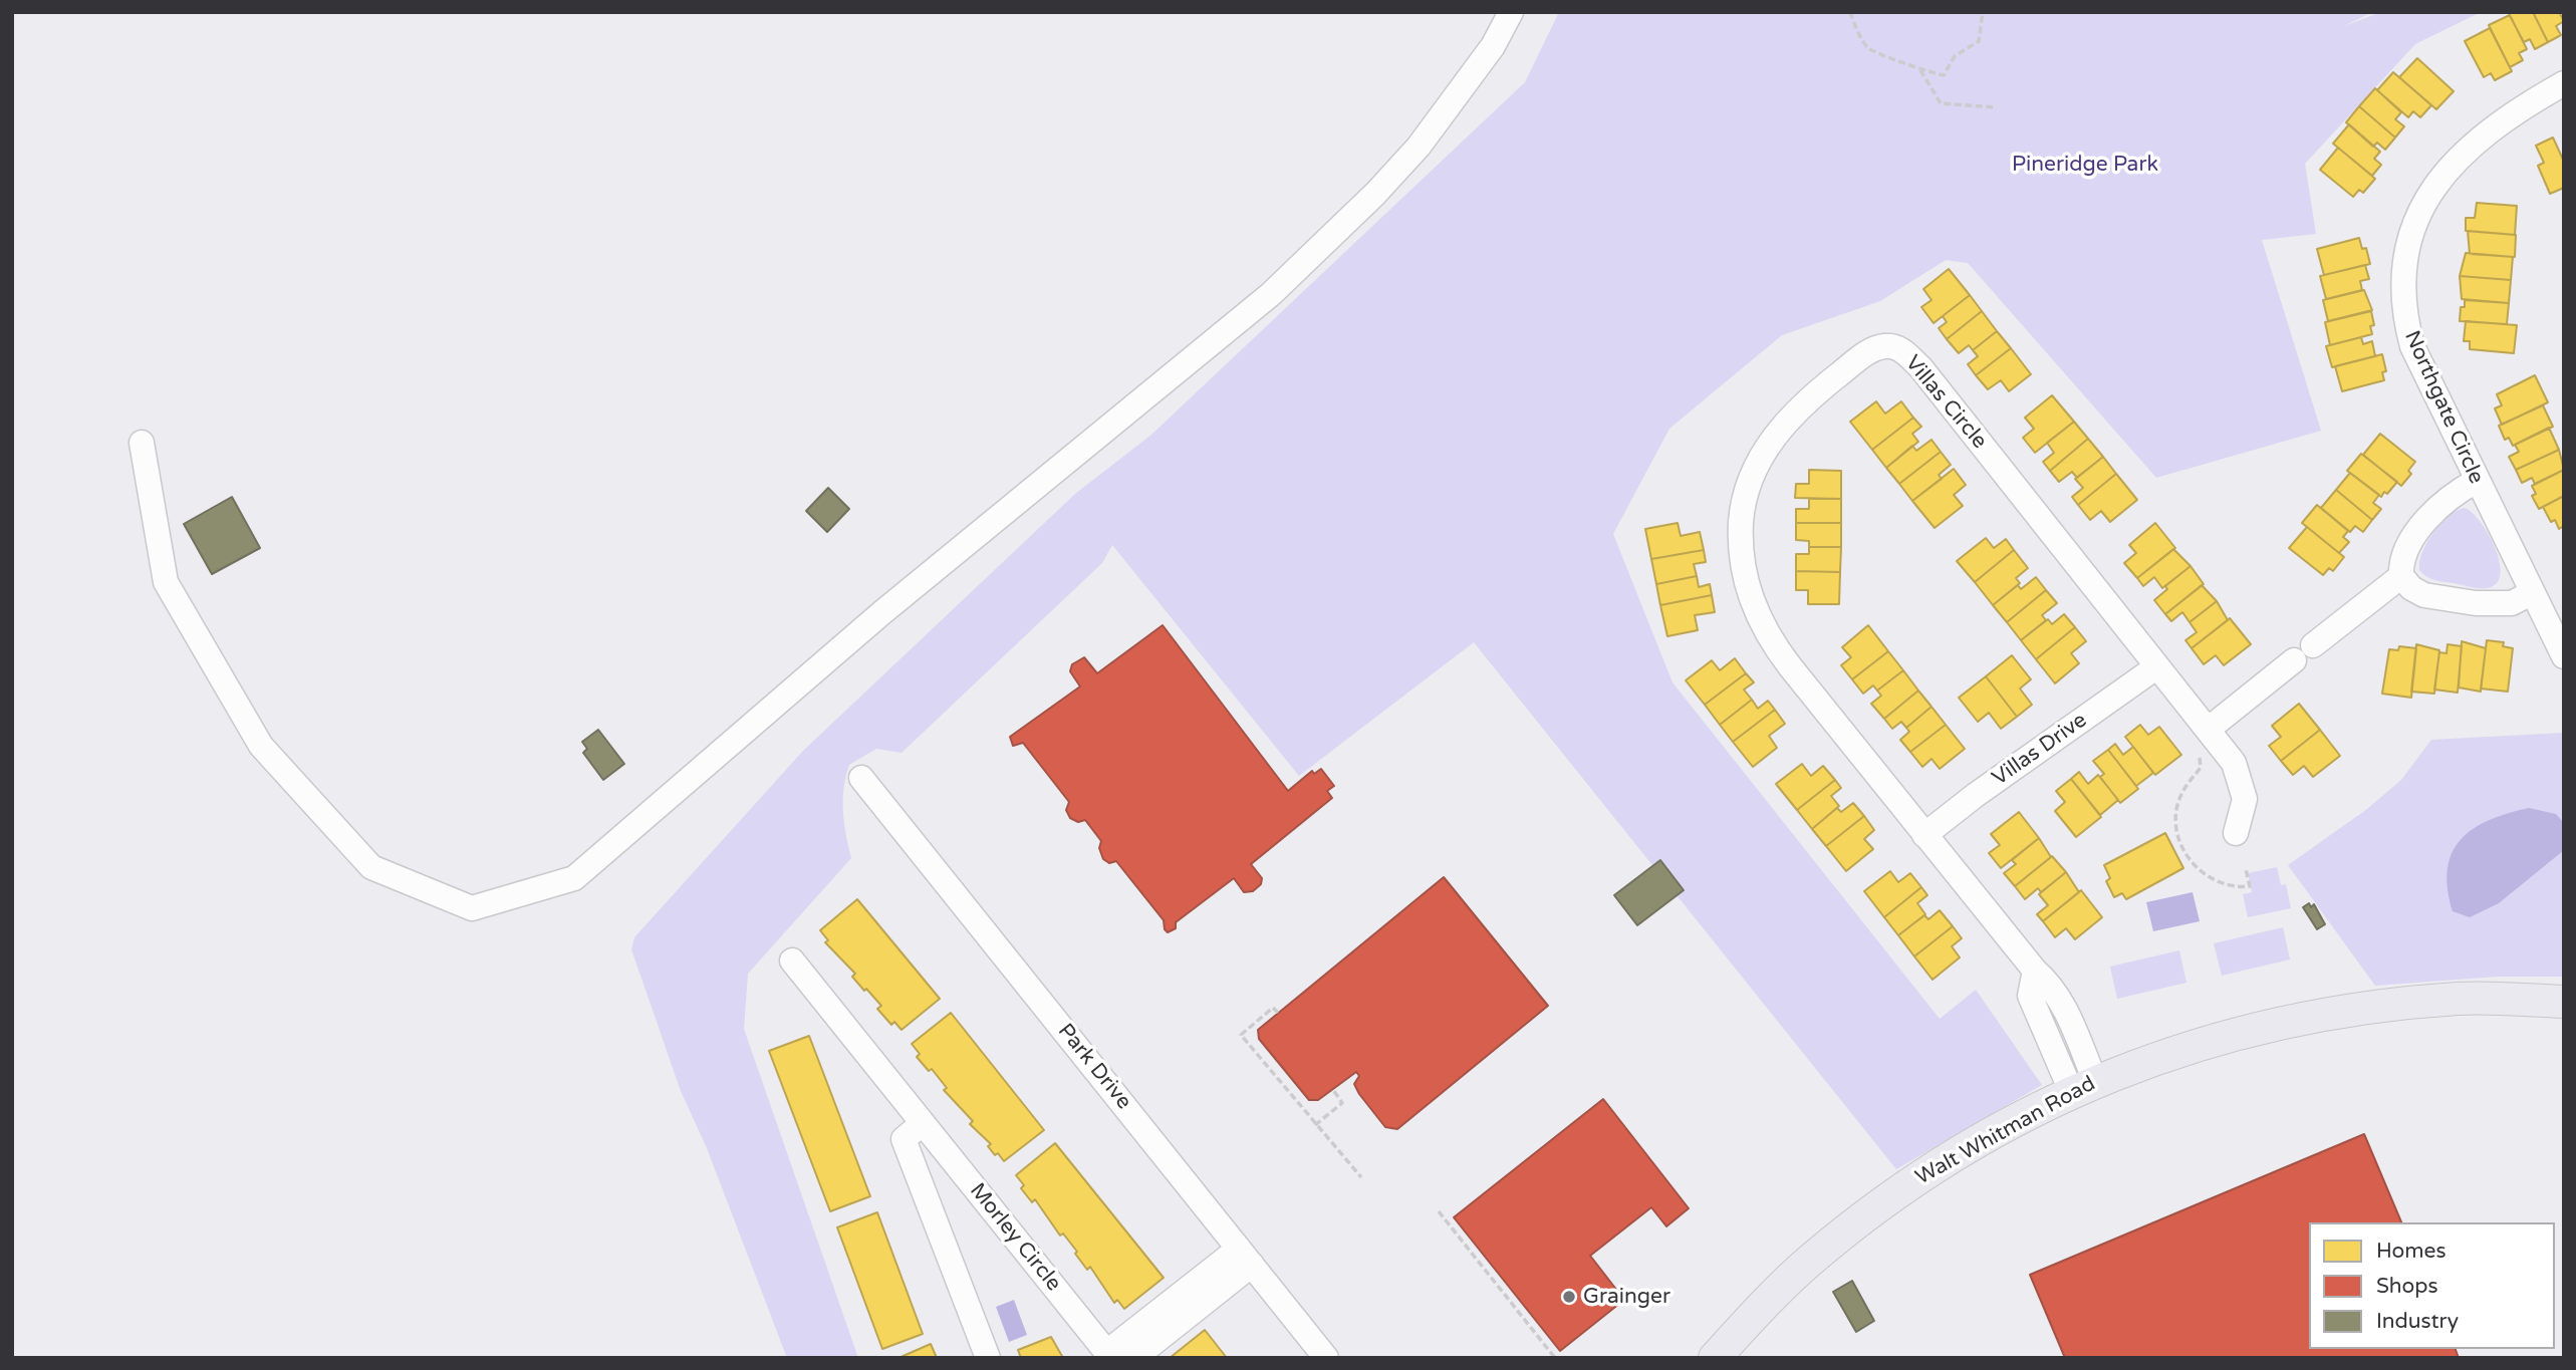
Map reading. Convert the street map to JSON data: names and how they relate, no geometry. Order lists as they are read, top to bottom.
{
  "streets": {
    "main road": ["Walt Whitman Road"],
    "street": [
      "Villas Circle",
      "Northgate Circle",
      "Villas Drive",
      "Park Drive",
      "Morley Circle"
    ]
  },
  "crossings": [
    ["Villas Circle", "Villas Drive"],
    ["Villas Circle", "Walt Whitman Road"],
    ["Park Drive", "Morley Circle"]
  ],
  "parks": ["Pineridge Park"],
  "places": ["Grainger"],
  "legend": ["Homes", "Shops", "Industry"]
}
